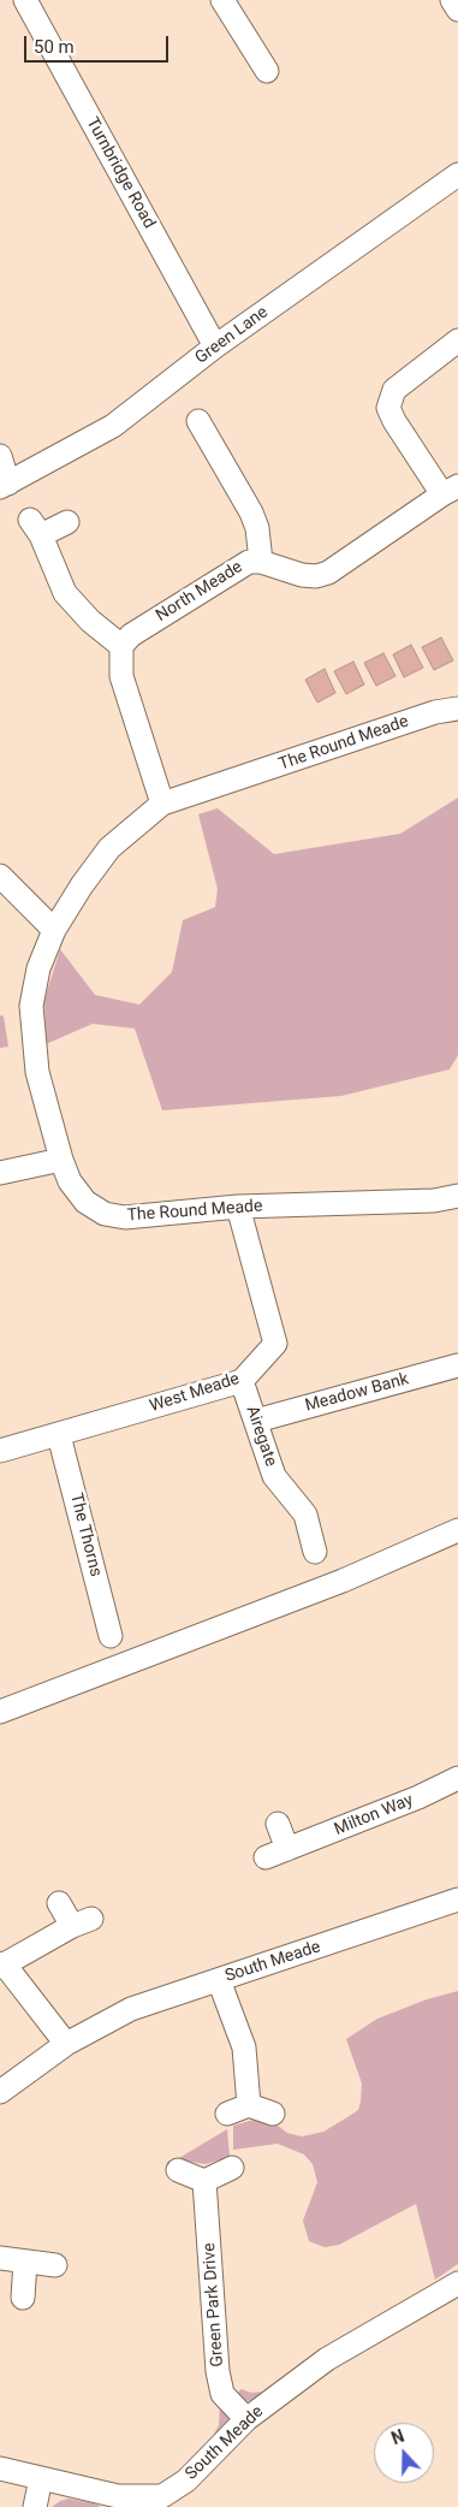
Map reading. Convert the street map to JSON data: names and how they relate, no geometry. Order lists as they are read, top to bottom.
{
  "streets": {
    "street": [
      "Turnbridge Road",
      "Green Lane",
      "North Meade",
      "The Round Meade",
      "West Meade",
      "Meadow Bank",
      "Airegate",
      "The Thorns",
      "Milton Way",
      "South Meade",
      "Green Park Drive"
    ]
  },
  "crossings": [
    ["Turnbridge Road", "Green Lane"],
    ["The Round Meade", "West Meade"],
    ["West Meade", "Airegate"],
    ["West Meade", "The Thorns"],
    ["Meadow Bank", "Airegate"],
    ["South Meade", "Green Park Drive"]
  ],
  "scale_bar": "50 m",
  "north": "top"
}
